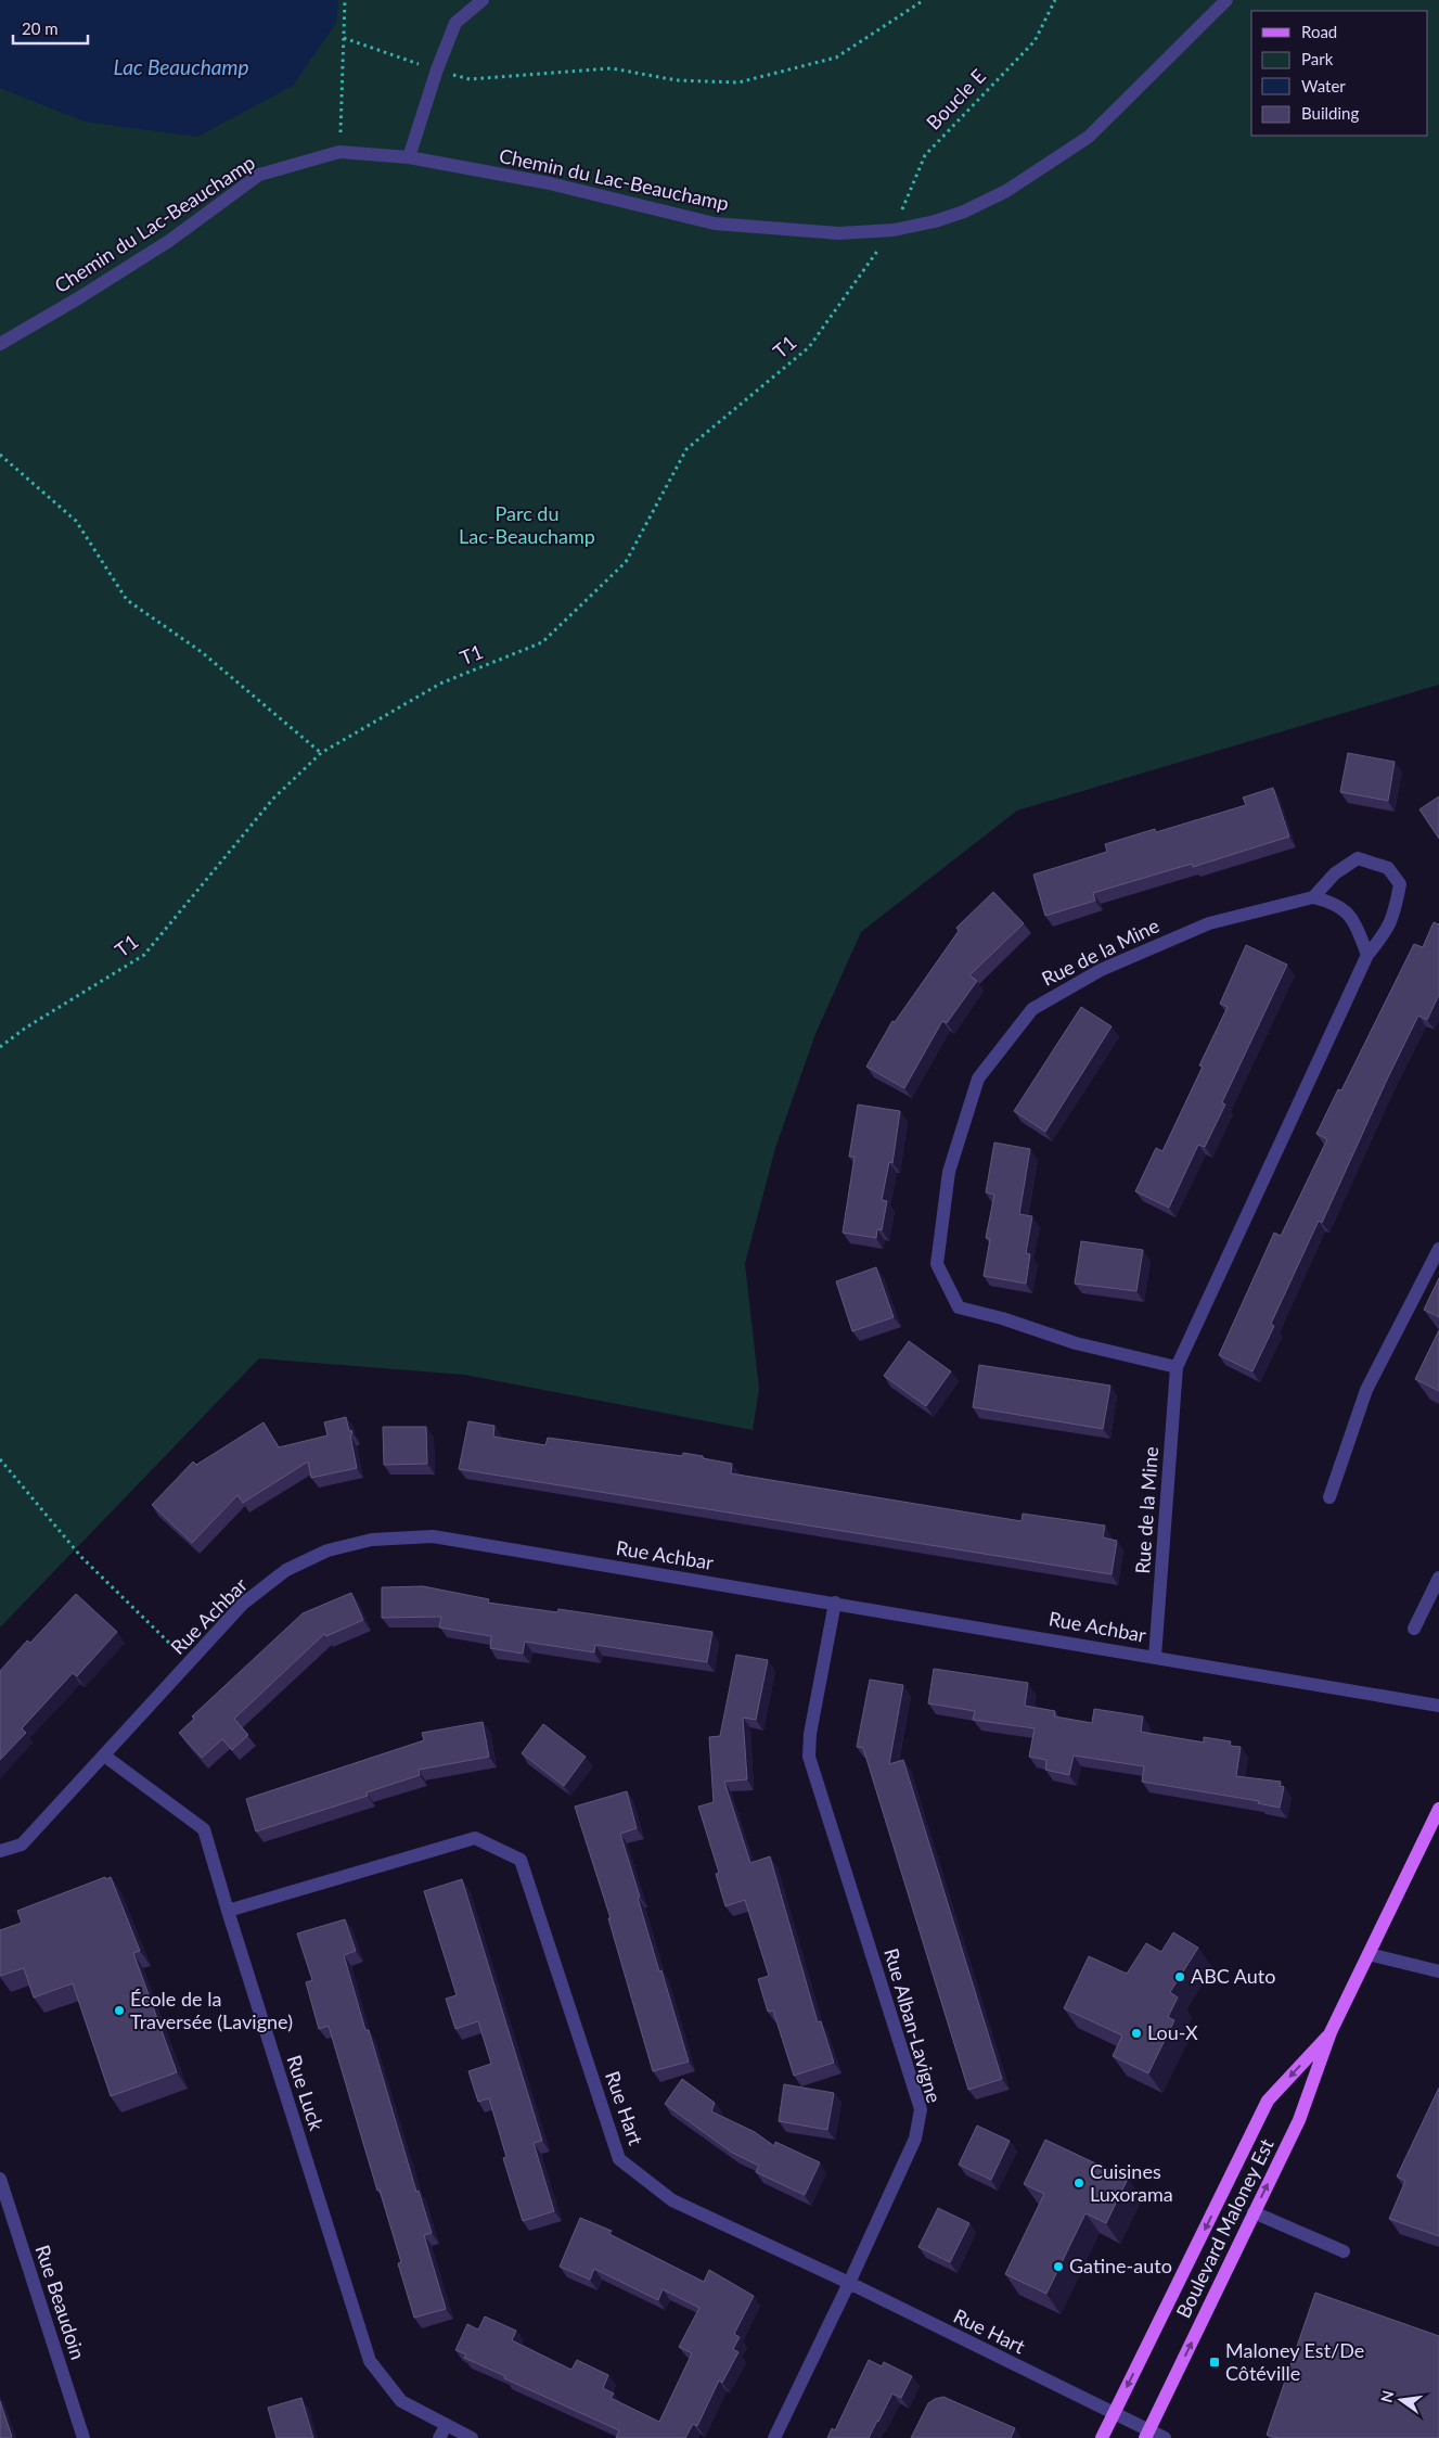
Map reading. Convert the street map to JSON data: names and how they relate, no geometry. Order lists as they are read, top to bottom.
{
  "streets": {
    "main road": ["Boulevard Maloney Est"],
    "street": [
      "Chemin du Lac-Beauchamp",
      "Rue de la Mine",
      "Rue Achbar",
      "Rue Alban-Lavigne",
      "Rue Luck",
      "Rue Hart",
      "Rue Beaudoin"
    ],
    "path": ["Boucle E", "T1"]
  },
  "crossings": [
    ["Boucle E", "Chemin du Lac-Beauchamp"],
    ["Boucle E", "T1"],
    ["Chemin du Lac-Beauchamp", "T1"],
    ["Rue de la Mine", "Rue Achbar"],
    ["Rue Achbar", "Rue Alban-Lavigne"],
    ["Rue Achbar", "Rue Luck"],
    ["Rue Alban-Lavigne", "Rue Hart"],
    ["Rue Luck", "Rue Hart"],
    ["Rue Hart", "Boulevard Maloney Est"]
  ],
  "water": ["Lac Beauchamp"],
  "parks": ["Parc du Lac-Beauchamp"],
  "places": {
    "other": [
      "ABC Auto",
      "École de la Traversée (Lavigne)",
      "Lou-X",
      "Cuisines Luxorama",
      "Gatine-auto"
    ],
    "transit": ["Maloney Est/De Côtéville"]
  },
  "legend": [
    "Road",
    "Park",
    "Water",
    "Building"
  ],
  "scale_bar": "20 m",
  "north": "left"
}
